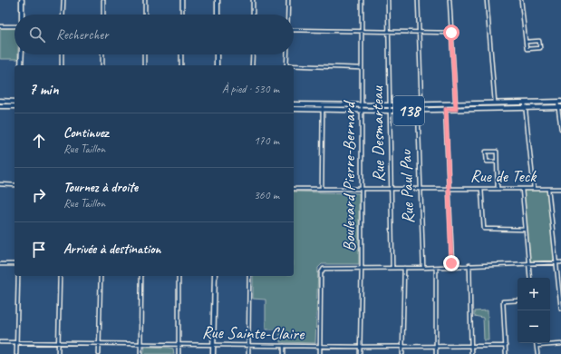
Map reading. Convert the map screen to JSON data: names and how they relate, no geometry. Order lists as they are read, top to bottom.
{
  "streets": {
    "main road": ["138"],
    "street": [
      "Rue Desmarteau",
      "Rue de Teck",
      "Boulevard Pierre-Bernard",
      "Rue Paul Pau",
      "Rue Sainte-Claire"
    ]
  },
  "crossings": [
    ["138", "Rue Desmarteau"],
    ["138", "Boulevard Pierre-Bernard"],
    ["138", "Rue Paul Pau"],
    ["Rue Desmarteau", "Rue de Teck"],
    ["Rue de Teck", "Boulevard Pierre-Bernard"],
    ["Rue de Teck", "Rue Paul Pau"],
    ["Boulevard Pierre-Bernard", "Rue Sainte-Claire"]
  ],
  "page": {
    "search": "Rechercher",
    "heading": ["7 min", "À pied · 530 m"],
    "list": [
      ["Continuez", "Rue Taillon", "170 m"],
      ["Tournez à droite", "Rue Taillon", "360 m"],
      "Arrivée à destination"
    ],
    "map_buttons": ["+", "−"]
  }
}
